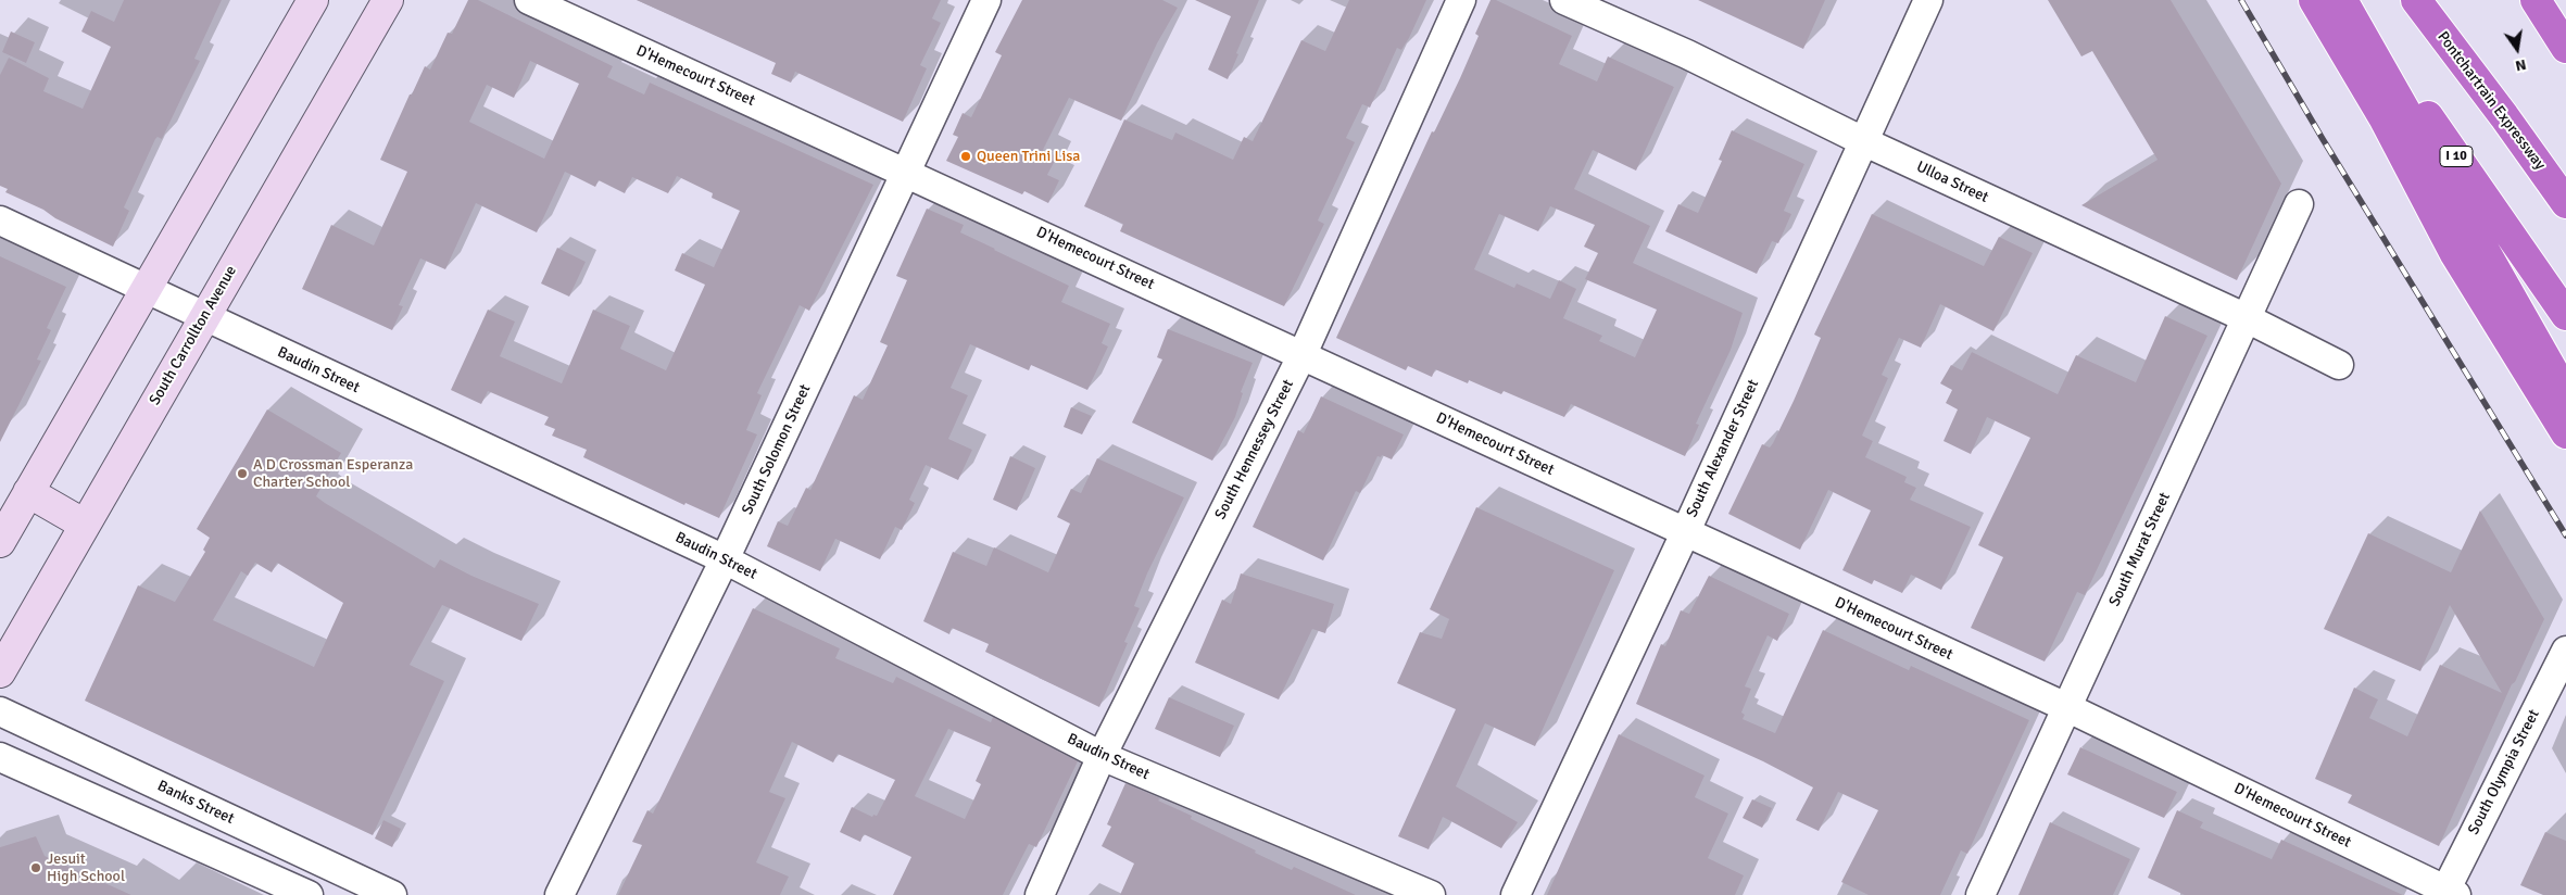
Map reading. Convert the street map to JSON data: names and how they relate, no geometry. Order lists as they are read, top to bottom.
{
  "streets": {
    "highway": ["Pontchartrain Expressway", "I 10"],
    "main road": ["South Carrollton Avenue"],
    "street": [
      "D'Hemecourt Street",
      "Ulloa Street",
      "Baudin Street",
      "South Alexander Street",
      "South Solomon Street",
      "South Hennessey Street",
      "South Murat Street",
      "South Olympia Street",
      "Banks Street"
    ]
  },
  "crossings": [
    ["D'Hemecourt Street", "South Alexander Street"],
    ["D'Hemecourt Street", "South Solomon Street"],
    ["D'Hemecourt Street", "South Hennessey Street"],
    ["D'Hemecourt Street", "South Murat Street"],
    ["D'Hemecourt Street", "South Olympia Street"],
    ["Ulloa Street", "South Alexander Street"],
    ["Ulloa Street", "South Murat Street"],
    ["South Carrollton Avenue", "Baudin Street"],
    ["Baudin Street", "South Solomon Street"],
    ["Baudin Street", "South Hennessey Street"]
  ],
  "places": ["Queen Trini Lisa", "A D Crossman Esperanza Charter School", "Jesuit High School"],
  "north": "bottom"
}
